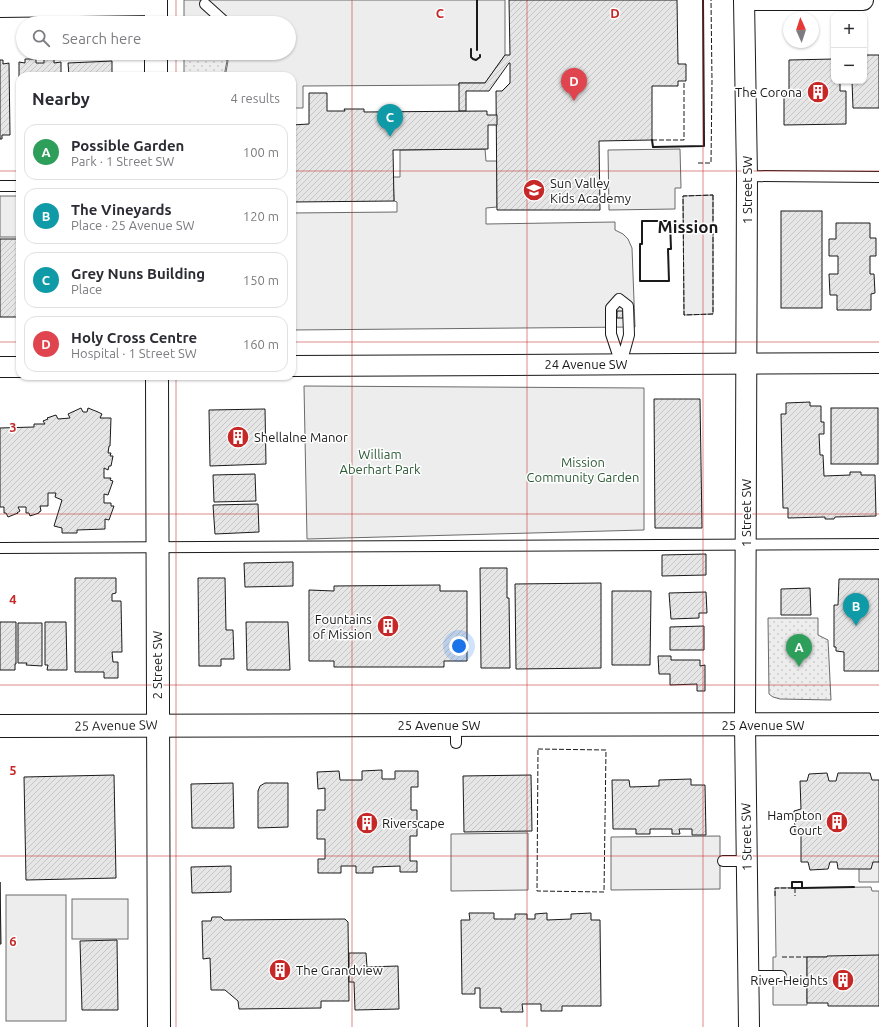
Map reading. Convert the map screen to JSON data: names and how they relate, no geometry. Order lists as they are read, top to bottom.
{
  "streets": {
    "street": [
      "1 Street SW",
      "24 Avenue SW",
      "2 Street SW",
      "25 Avenue SW"
    ]
  },
  "crossings": [
    ["1 Street SW", "24 Avenue SW"],
    ["1 Street SW", "25 Avenue SW"],
    ["2 Street SW", "25 Avenue SW"]
  ],
  "districts": ["Mission"],
  "parks": ["William Aberhart Park", "Mission Community Garden"],
  "places": {
    "building": [
      "The Corona",
      "Shellalne Manor",
      "Fountains of Mission",
      "Hampton Court",
      "Riverscape",
      "The Grandview",
      "River Heights"
    ],
    "school or university": ["Sun Valley Kids Academy"]
  },
  "north": "top",
  "page": {
    "map_buttons": ["+", "−"],
    "search": "Search here",
    "pins": [
      "D",
      "C",
      "B",
      "A"
    ],
    "heading": ["Nearby", "4 results"],
    "list": [
      {
        "mark": "A",
        "name": "Possible Garden",
        "note": "Park · 1 Street SW",
        "value": "100 m"
      },
      {
        "mark": "B",
        "name": "The Vineyards",
        "note": "Place · 25 Avenue SW",
        "value": "120 m"
      },
      {
        "mark": "C",
        "name": "Grey Nuns Building",
        "note": "Place",
        "value": "150 m"
      },
      {
        "mark": "D",
        "name": "Holy Cross Centre",
        "note": "Hospital · 1 Street SW",
        "value": "160 m"
      }
    ]
  },
  "grid": {
    "columns": ["C", "D"],
    "rows": [
      "3",
      "4",
      "5",
      "6"
    ]
  }
}
